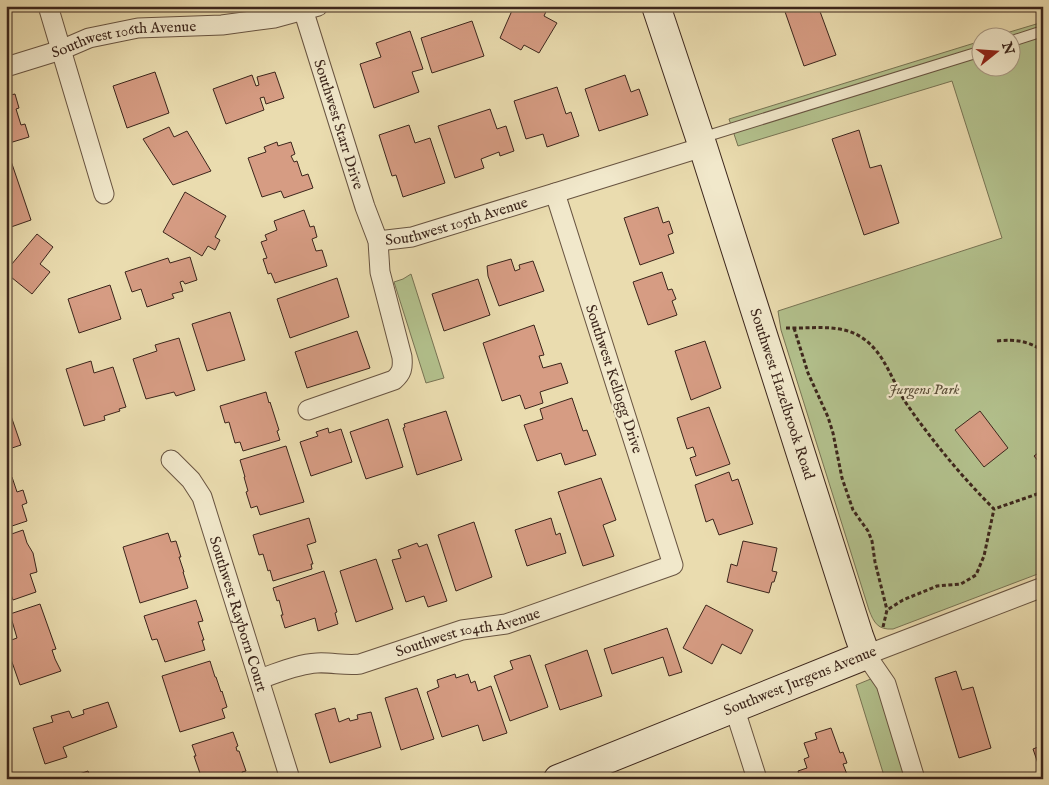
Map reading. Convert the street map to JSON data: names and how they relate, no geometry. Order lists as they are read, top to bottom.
{
  "streets": {
    "street": [
      "Southwest 106th Avenue",
      "Southwest Starr Drive",
      "Southwest 105th Avenue",
      "Southwest Kellogg Drive",
      "Southwest Hazelbrook Road",
      "Southwest Rayborn Court",
      "Southwest 104th Avenue",
      "Southwest Jurgens Avenue"
    ]
  },
  "crossings": [
    ["Southwest 106th Avenue", "Southwest Starr Drive"],
    ["Southwest Starr Drive", "Southwest 105th Avenue"],
    ["Southwest 105th Avenue", "Southwest Kellogg Drive"],
    ["Southwest 105th Avenue", "Southwest Hazelbrook Road"],
    ["Southwest Kellogg Drive", "Southwest 104th Avenue"],
    ["Southwest Hazelbrook Road", "Southwest Jurgens Avenue"],
    ["Southwest Rayborn Court", "Southwest 104th Avenue"]
  ],
  "parks": ["Jurgens Park"],
  "north": "right"
}
